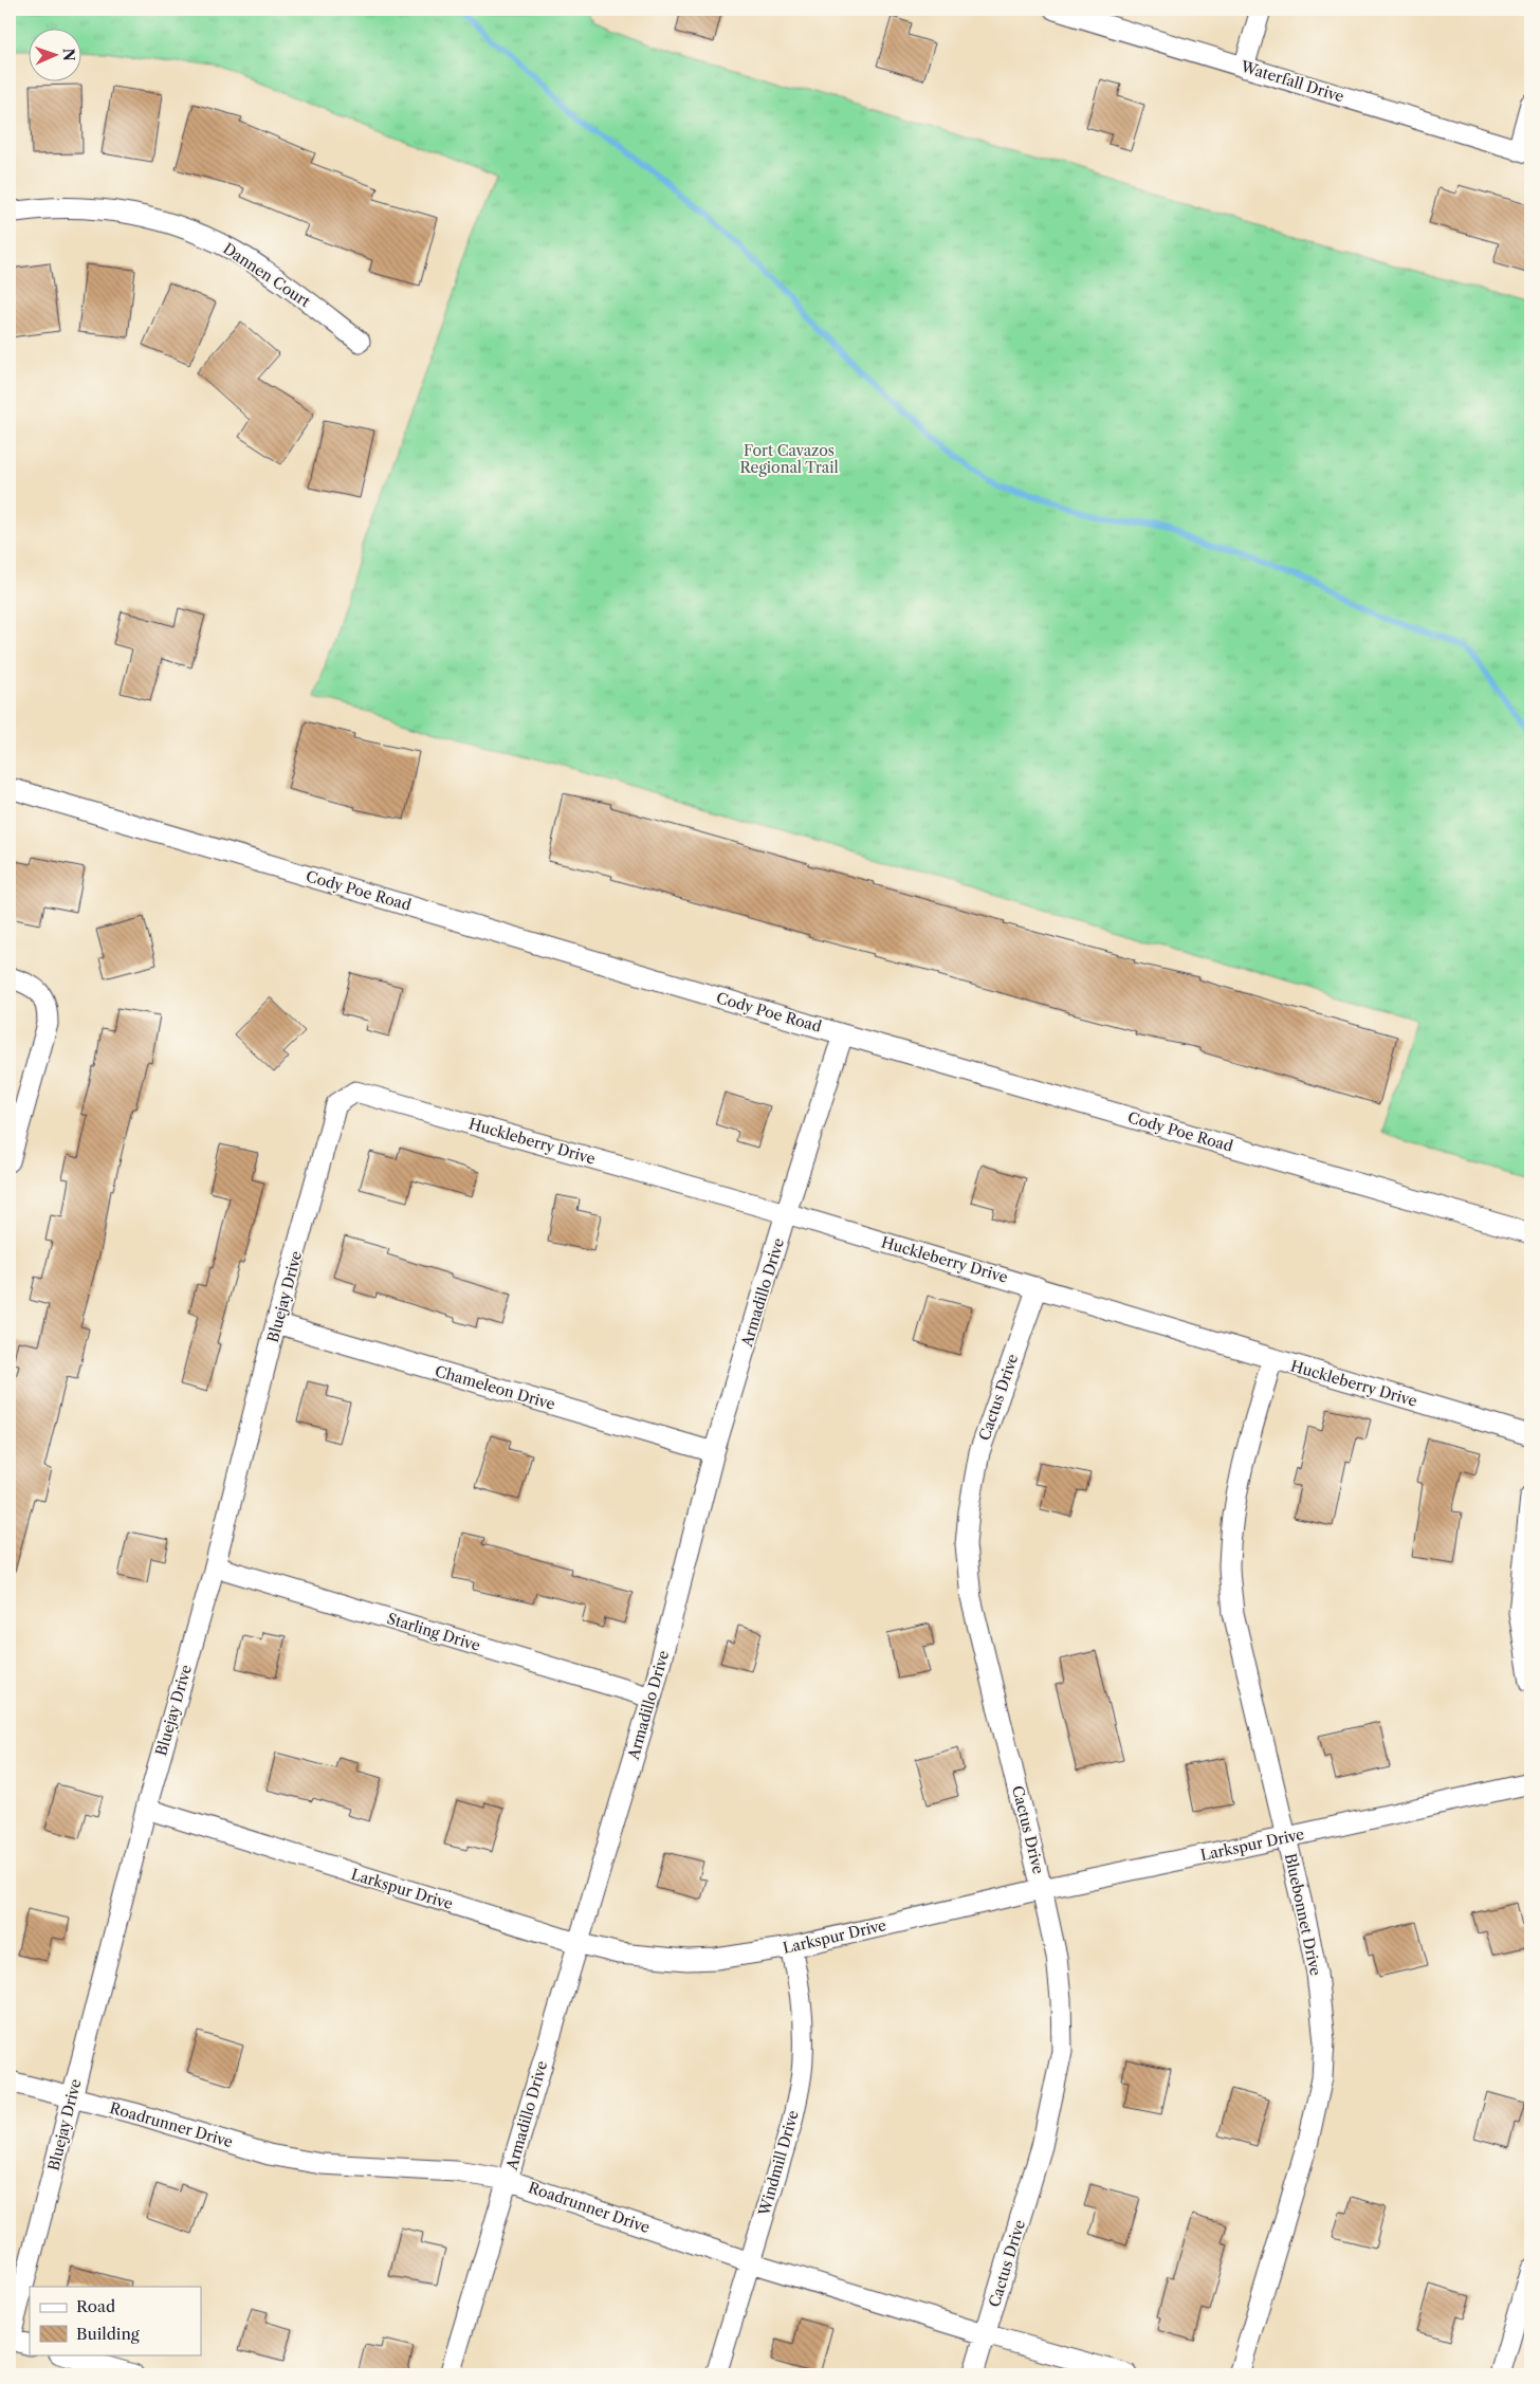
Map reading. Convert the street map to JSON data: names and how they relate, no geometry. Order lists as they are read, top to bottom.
{
  "streets": {
    "street": [
      "Waterfall Drive",
      "Dannen Court",
      "Cody Poe Road",
      "Huckleberry Drive",
      "Armadillo Drive",
      "Bluejay Drive",
      "Chameleon Drive",
      "Cactus Drive",
      "Starling Drive",
      "Larkspur Drive",
      "Bluebonnet Drive",
      "Roadrunner Drive",
      "Windmill Drive"
    ]
  },
  "crossings": [
    ["Cody Poe Road", "Armadillo Drive"],
    ["Huckleberry Drive", "Armadillo Drive"],
    ["Huckleberry Drive", "Bluejay Drive"],
    ["Huckleberry Drive", "Cactus Drive"],
    ["Huckleberry Drive", "Bluebonnet Drive"],
    ["Armadillo Drive", "Chameleon Drive"],
    ["Armadillo Drive", "Starling Drive"],
    ["Armadillo Drive", "Larkspur Drive"],
    ["Armadillo Drive", "Roadrunner Drive"],
    ["Bluejay Drive", "Chameleon Drive"],
    ["Bluejay Drive", "Starling Drive"],
    ["Bluejay Drive", "Larkspur Drive"],
    ["Bluejay Drive", "Roadrunner Drive"],
    ["Cactus Drive", "Larkspur Drive"],
    ["Cactus Drive", "Roadrunner Drive"],
    ["Larkspur Drive", "Bluebonnet Drive"],
    ["Larkspur Drive", "Windmill Drive"],
    ["Roadrunner Drive", "Windmill Drive"]
  ],
  "parks": ["Fort Cavazos Regional Trail"],
  "legend": ["Road", "Building"],
  "north": "right"
}
